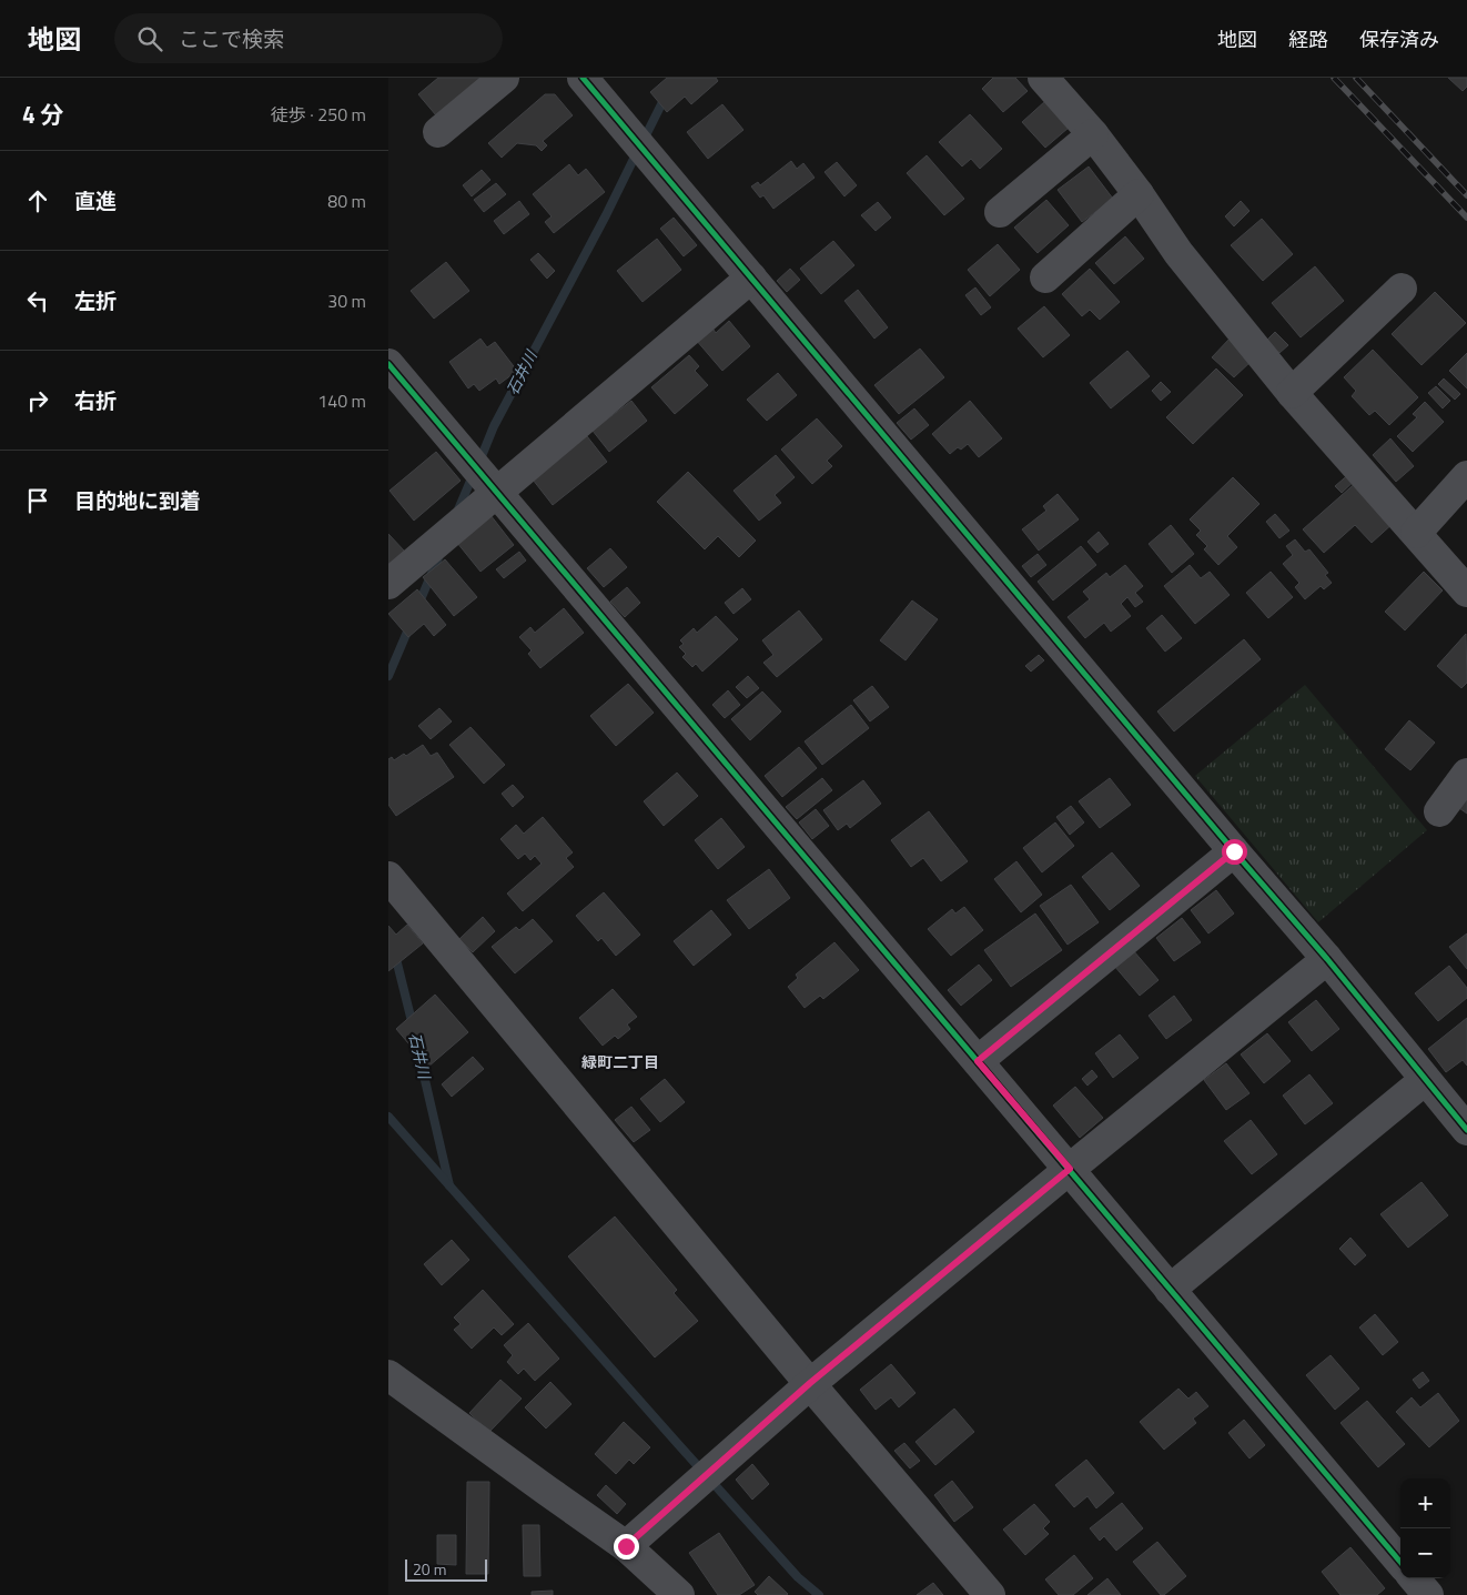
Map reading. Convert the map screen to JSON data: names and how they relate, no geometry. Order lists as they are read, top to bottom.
{
  "districts": ["緑町二丁目"],
  "water": ["石井川"],
  "scale_bar": "20 m",
  "page": {
    "header": "地図",
    "search": "ここで検索",
    "nav": ["地図", "経路", "保存済み"],
    "heading": ["4 分", "徒歩 · 250 m"],
    "list": [
      ["直進", "80 m"],
      ["左折", "30 m"],
      ["右折", "140 m"],
      "目的地に到着"
    ],
    "map_buttons": ["+", "−"],
    "scale": "20 m"
  }
}
